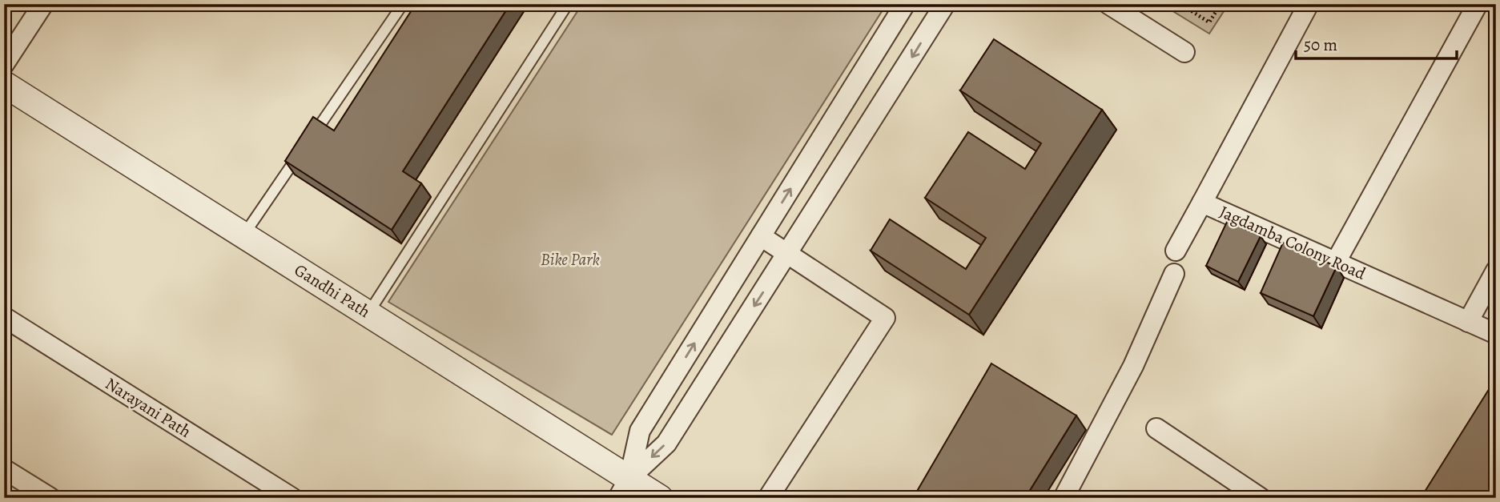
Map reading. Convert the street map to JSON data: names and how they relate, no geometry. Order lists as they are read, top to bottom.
{
  "streets": {
    "street": ["Jagdamba Colony Road", "Gandhi Path", "Narayani Path"]
  },
  "parks": ["Bike Park"],
  "scale_bar": "50 m"
}
